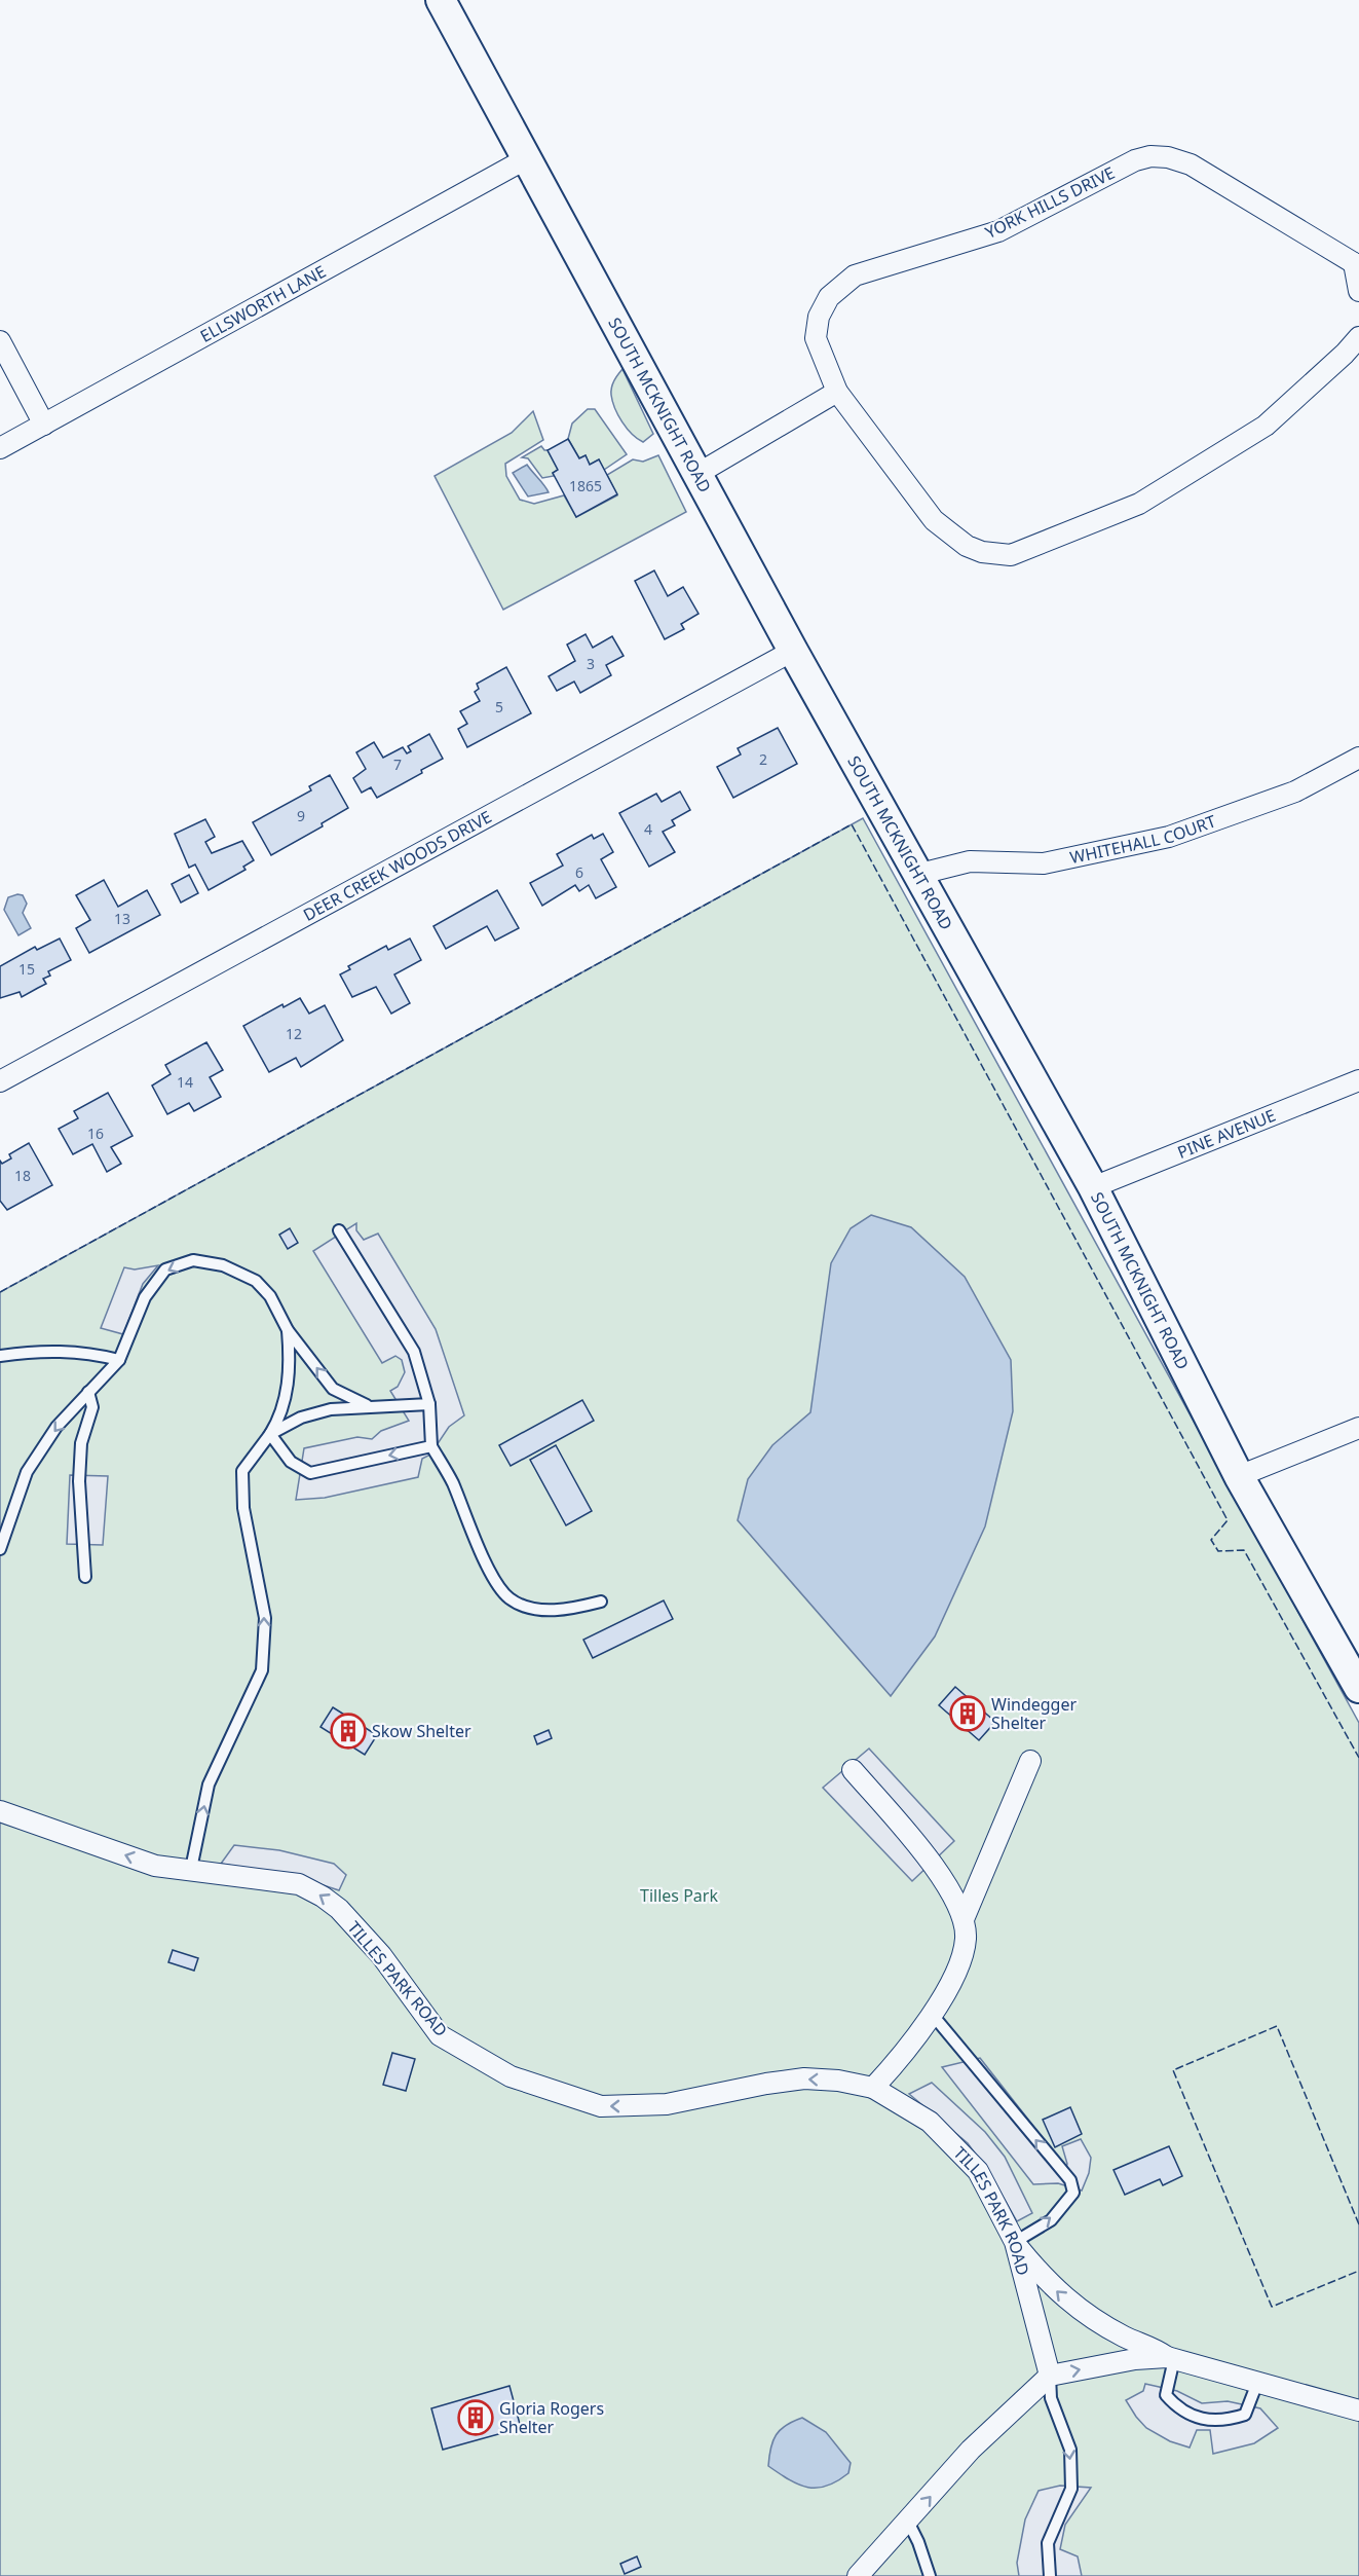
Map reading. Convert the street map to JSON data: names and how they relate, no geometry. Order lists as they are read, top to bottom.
{
  "streets": {
    "main road": ["SOUTH MCKNIGHT ROAD"],
    "street": [
      "YORK HILLS DRIVE",
      "ELLSWORTH LANE",
      "WHITEHALL COURT",
      "DEER CREEK WOODS DRIVE",
      "PINE AVENUE",
      "TILLES PARK ROAD"
    ]
  },
  "crossings": [
    ["ELLSWORTH LANE", "SOUTH MCKNIGHT ROAD"],
    ["SOUTH MCKNIGHT ROAD", "WHITEHALL COURT"],
    ["SOUTH MCKNIGHT ROAD", "DEER CREEK WOODS DRIVE"],
    ["SOUTH MCKNIGHT ROAD", "PINE AVENUE"]
  ],
  "parks": ["Tilles Park"],
  "places": {
    "building": ["Windegger Shelter", "Skow Shelter", "Gloria Rogers Shelter"]
  },
  "house_numbers": [
    "1865",
    "3",
    "5",
    "2",
    "7",
    "9",
    "4",
    "6",
    "13",
    "15",
    "12",
    "14",
    "16",
    "18"
  ]
}
